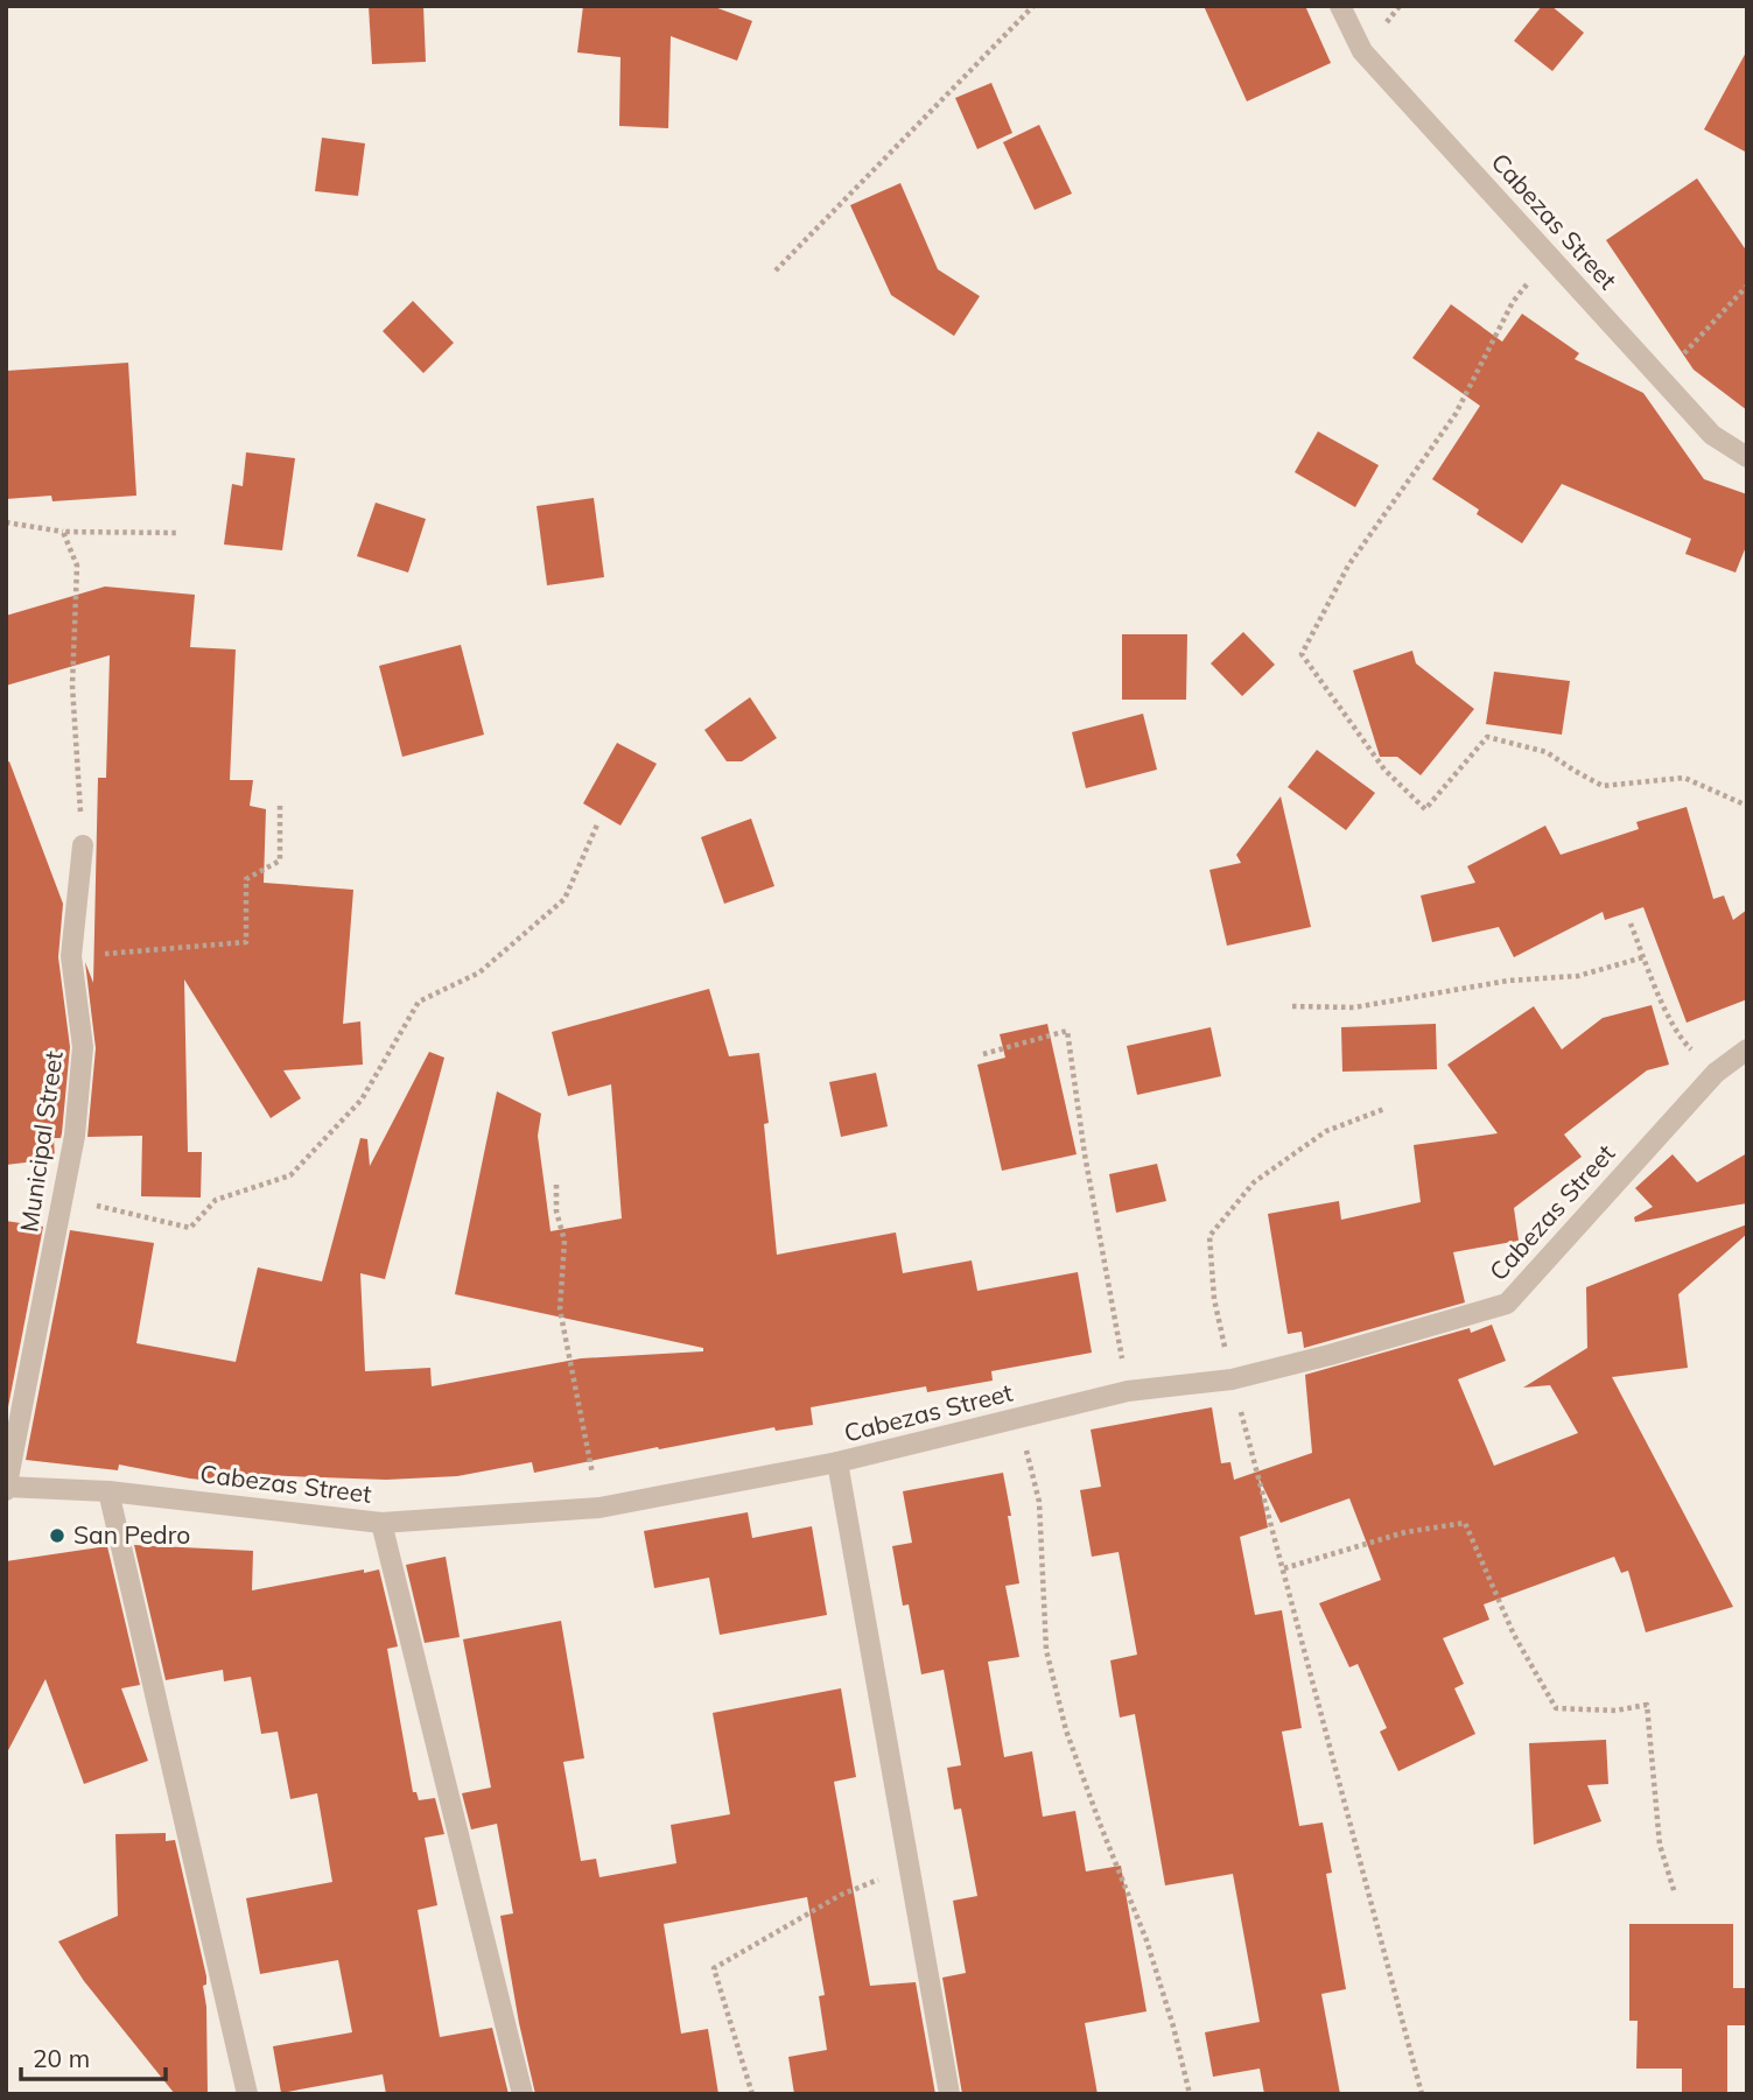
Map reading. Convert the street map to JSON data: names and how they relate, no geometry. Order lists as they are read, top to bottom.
{
  "streets": {
    "street": ["Cabezas Street", "Municipal Street"]
  },
  "crossings": [
    ["Cabezas Street", "Municipal Street"]
  ],
  "places": ["San Pedro"],
  "scale_bar": "20 m"
}
